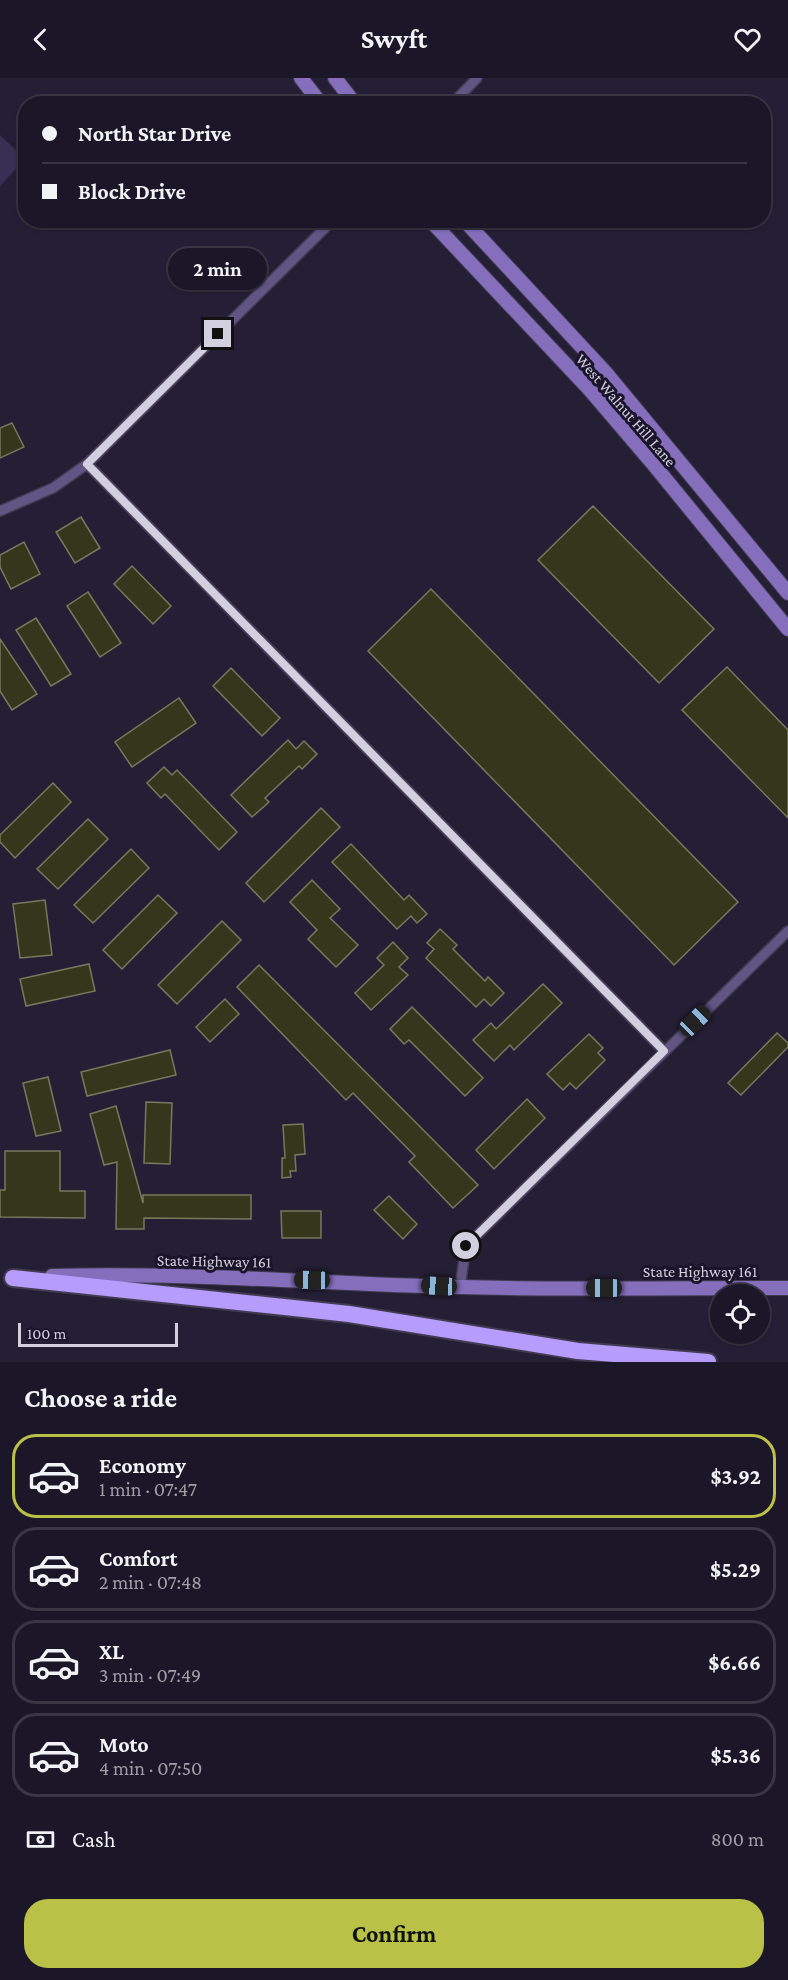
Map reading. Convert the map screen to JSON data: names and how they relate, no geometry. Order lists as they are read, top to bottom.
{
  "streets": {
    "main road": ["West Walnut Hill Lane", "State Highway 161"]
  },
  "scale_bar": "100 m",
  "page": {
    "header": "Swyft",
    "banner": ["North Star Drive", "Block Drive"],
    "bubble": "2 min",
    "scale": "100 m",
    "heading": "Choose a ride",
    "list": [
      {
        "name": "Economy",
        "note": "1 min · 07:47",
        "value": "$3.92"
      },
      {
        "name": "Comfort",
        "note": "2 min · 07:48",
        "value": "$5.29"
      },
      {
        "name": "XL",
        "note": "3 min · 07:49",
        "value": "$6.66"
      },
      {
        "name": "Moto",
        "note": "4 min · 07:50",
        "value": "$5.36"
      }
    ],
    "pay": ["Cash", "800 m"],
    "buttons": "Confirm"
  }
}
